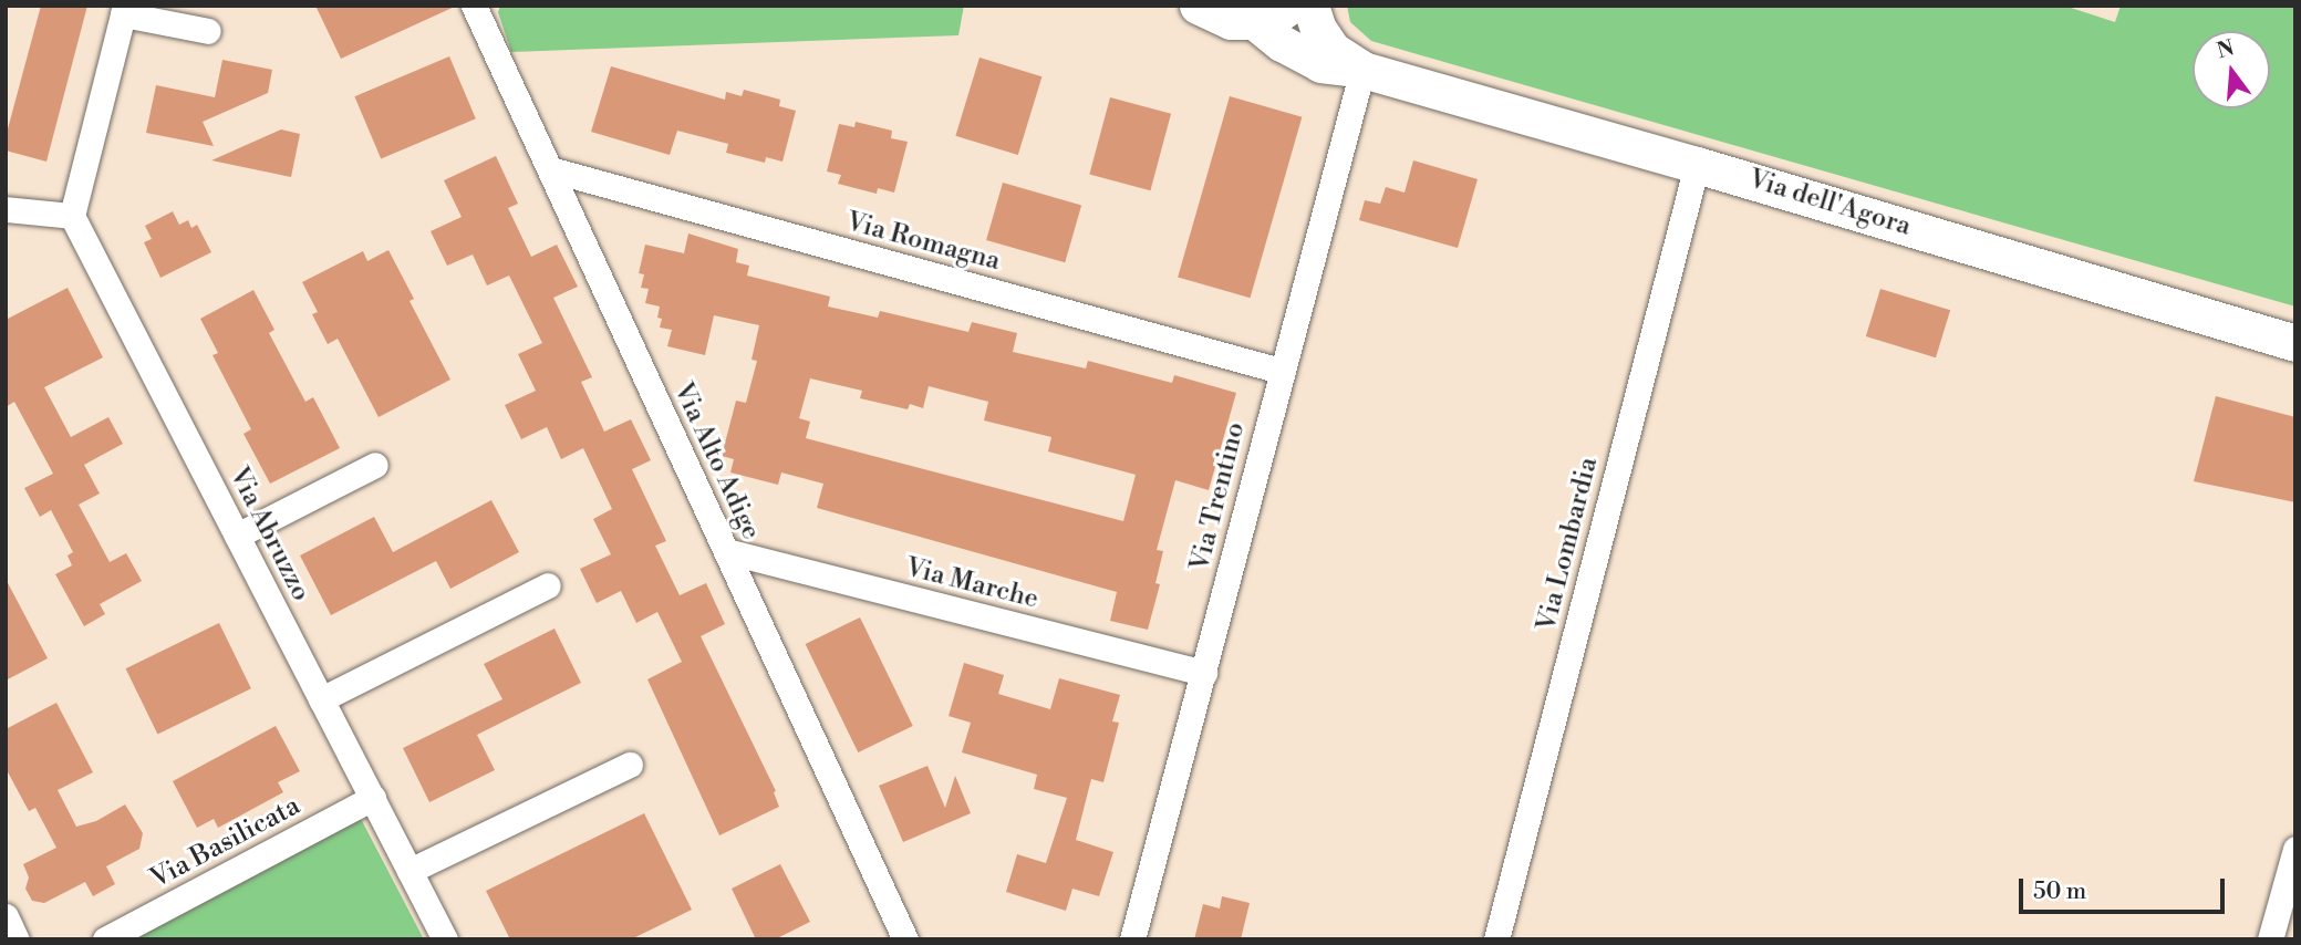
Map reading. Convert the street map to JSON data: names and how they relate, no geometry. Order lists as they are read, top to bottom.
{
  "streets": {
    "street": [
      "Via dell'Agora",
      "Via Romagna",
      "Via Alto Adige",
      "Via Trentino",
      "Via Abruzzo",
      "Via Lombardia",
      "Via Marche",
      "Via Basilicata"
    ]
  },
  "crossings": [
    ["Via dell'Agora", "Via Trentino"],
    ["Via dell'Agora", "Via Lombardia"],
    ["Via Romagna", "Via Alto Adige"],
    ["Via Romagna", "Via Trentino"],
    ["Via Alto Adige", "Via Marche"],
    ["Via Trentino", "Via Marche"],
    ["Via Abruzzo", "Via Basilicata"]
  ],
  "scale_bar": "50 m",
  "north": "top"
}
